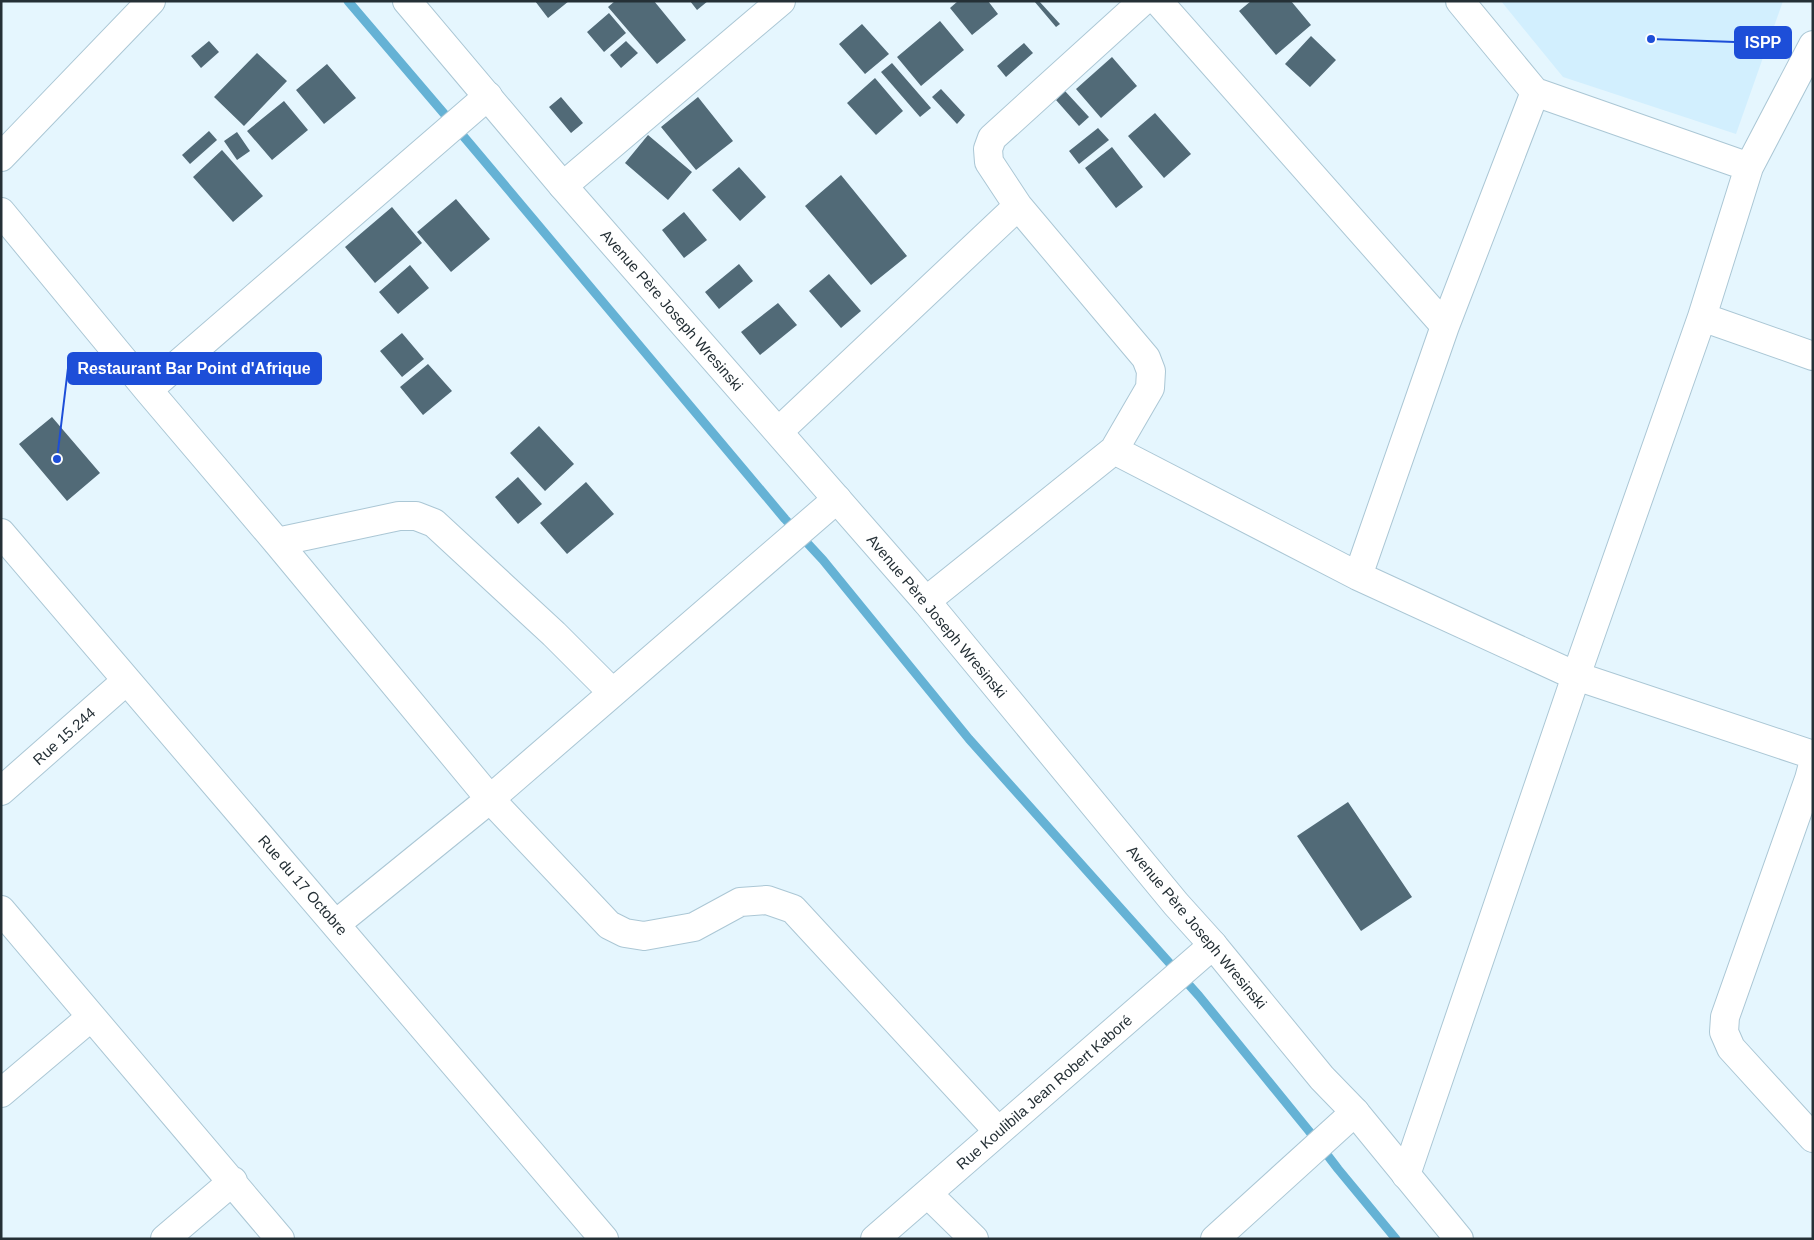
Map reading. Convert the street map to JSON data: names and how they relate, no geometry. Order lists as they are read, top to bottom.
{
  "streets": {
    "street": [
      "Avenue Père Joseph Wresinski",
      "Rue 15.244",
      "Rue du 17 Octobre",
      "Rue Koulibila Jean Robert Kaboré"
    ]
  },
  "crossings": [
    ["Avenue Père Joseph Wresinski", "Rue Koulibila Jean Robert Kaboré"],
    ["Rue 15.244", "Rue du 17 Octobre"]
  ],
  "places": ["ISPP", "Restaurant Bar Point d'Afrique"]
}
